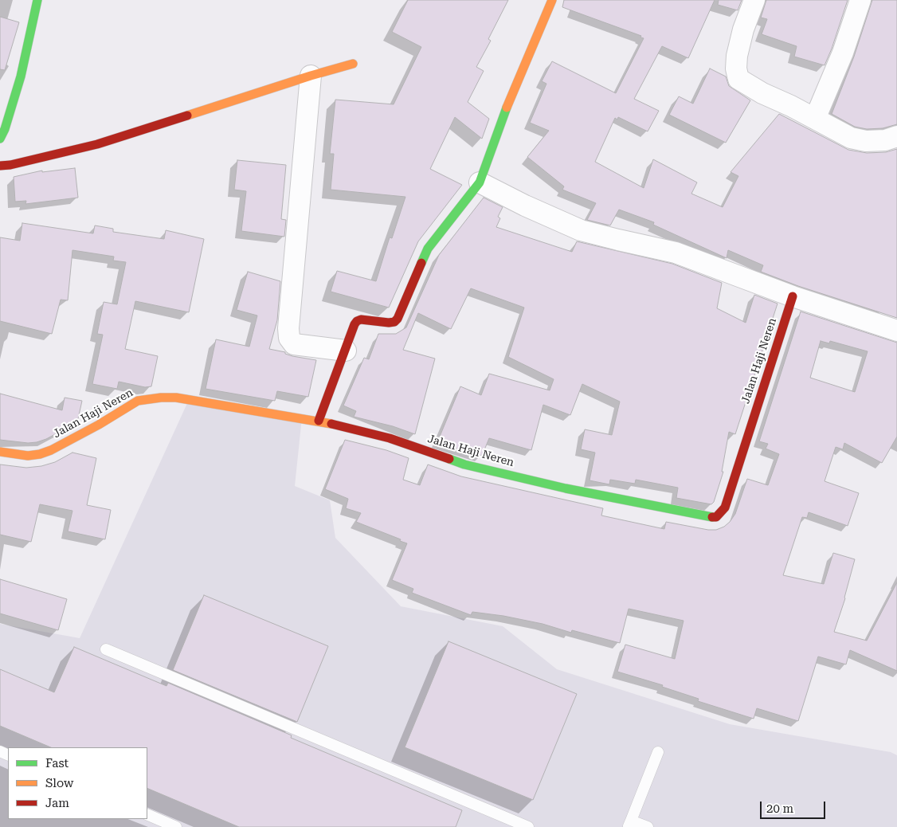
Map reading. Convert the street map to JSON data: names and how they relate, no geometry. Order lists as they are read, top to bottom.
{
  "streets": {
    "street": ["Jalan Haji Neren"]
  },
  "legend": ["Fast", "Slow", "Jam"],
  "scale_bar": "20 m"
}
